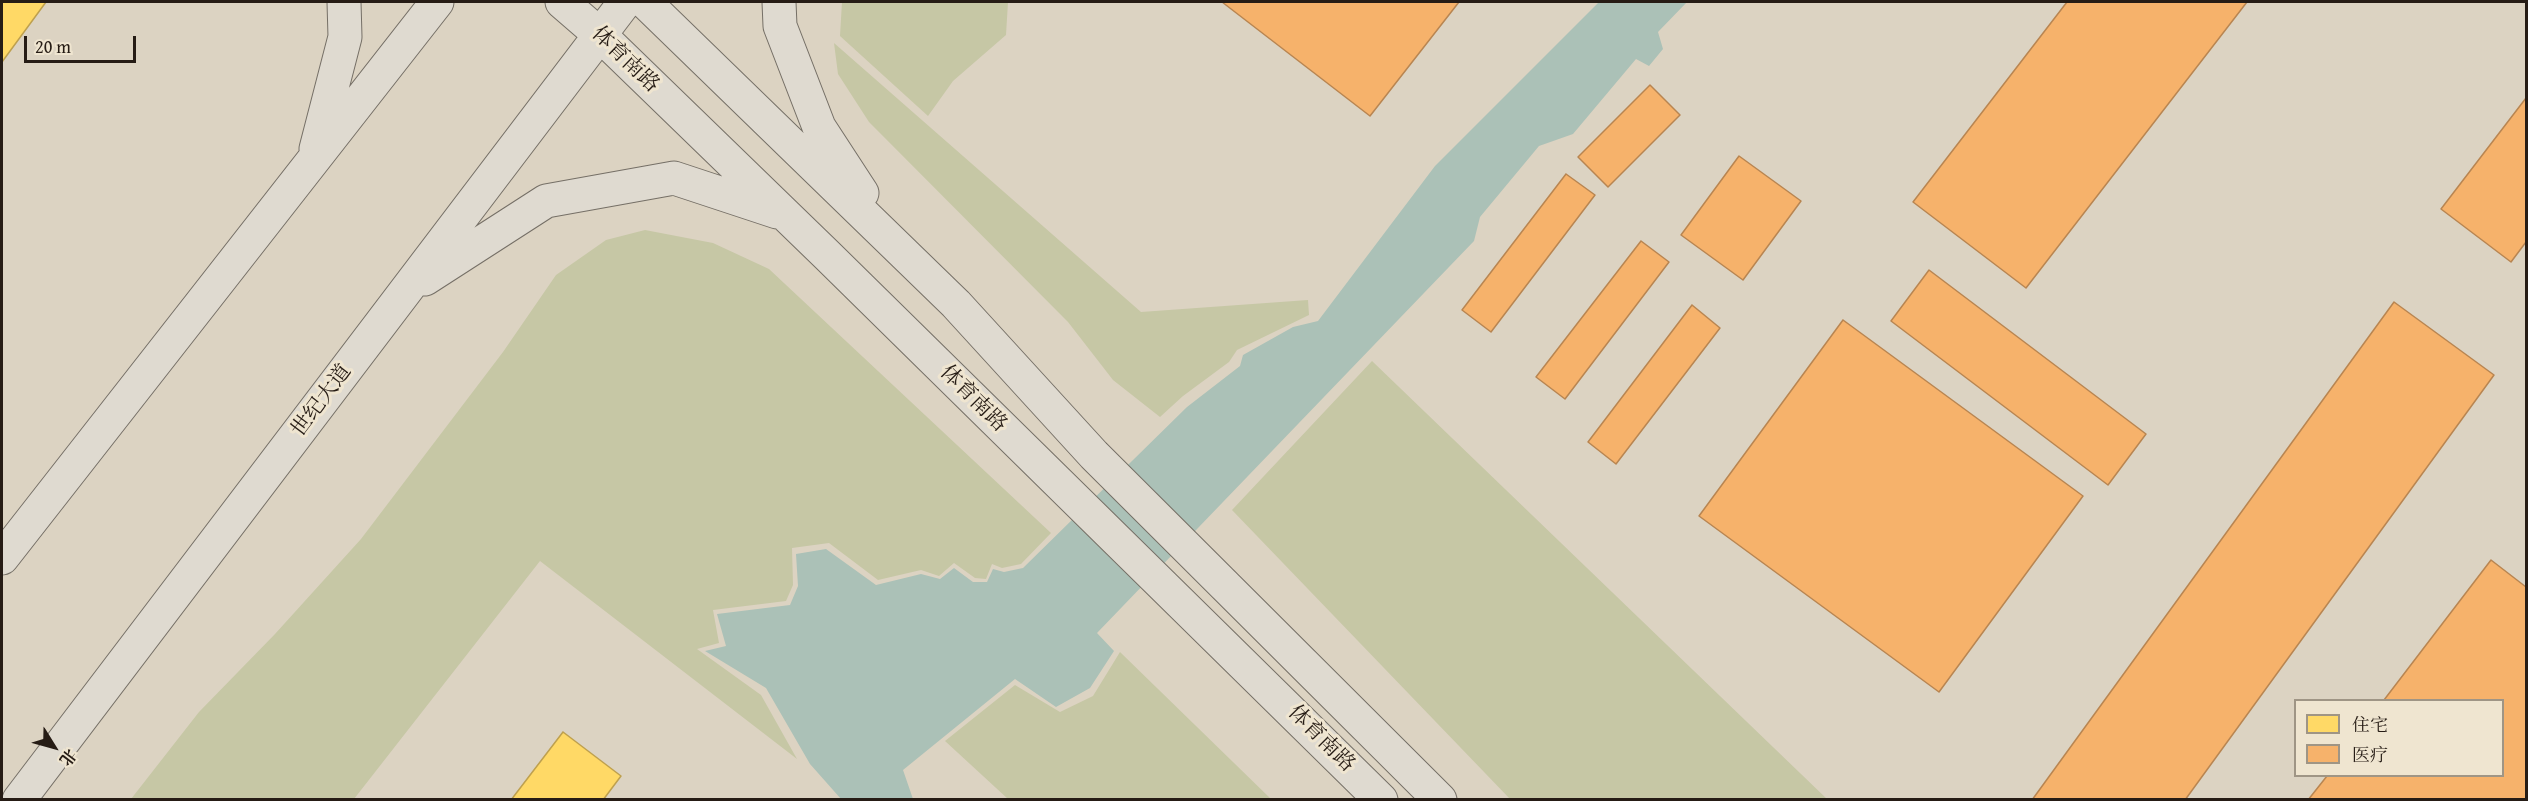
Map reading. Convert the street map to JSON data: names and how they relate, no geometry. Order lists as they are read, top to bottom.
{
  "streets": {
    "main road": ["体育南路", "世纪大道"]
  },
  "crossings": [
    ["体育南路", "世纪大道"]
  ],
  "legend": ["住宅", "医疗"],
  "scale_bar": "20 m",
  "north": "bottom right"
}
